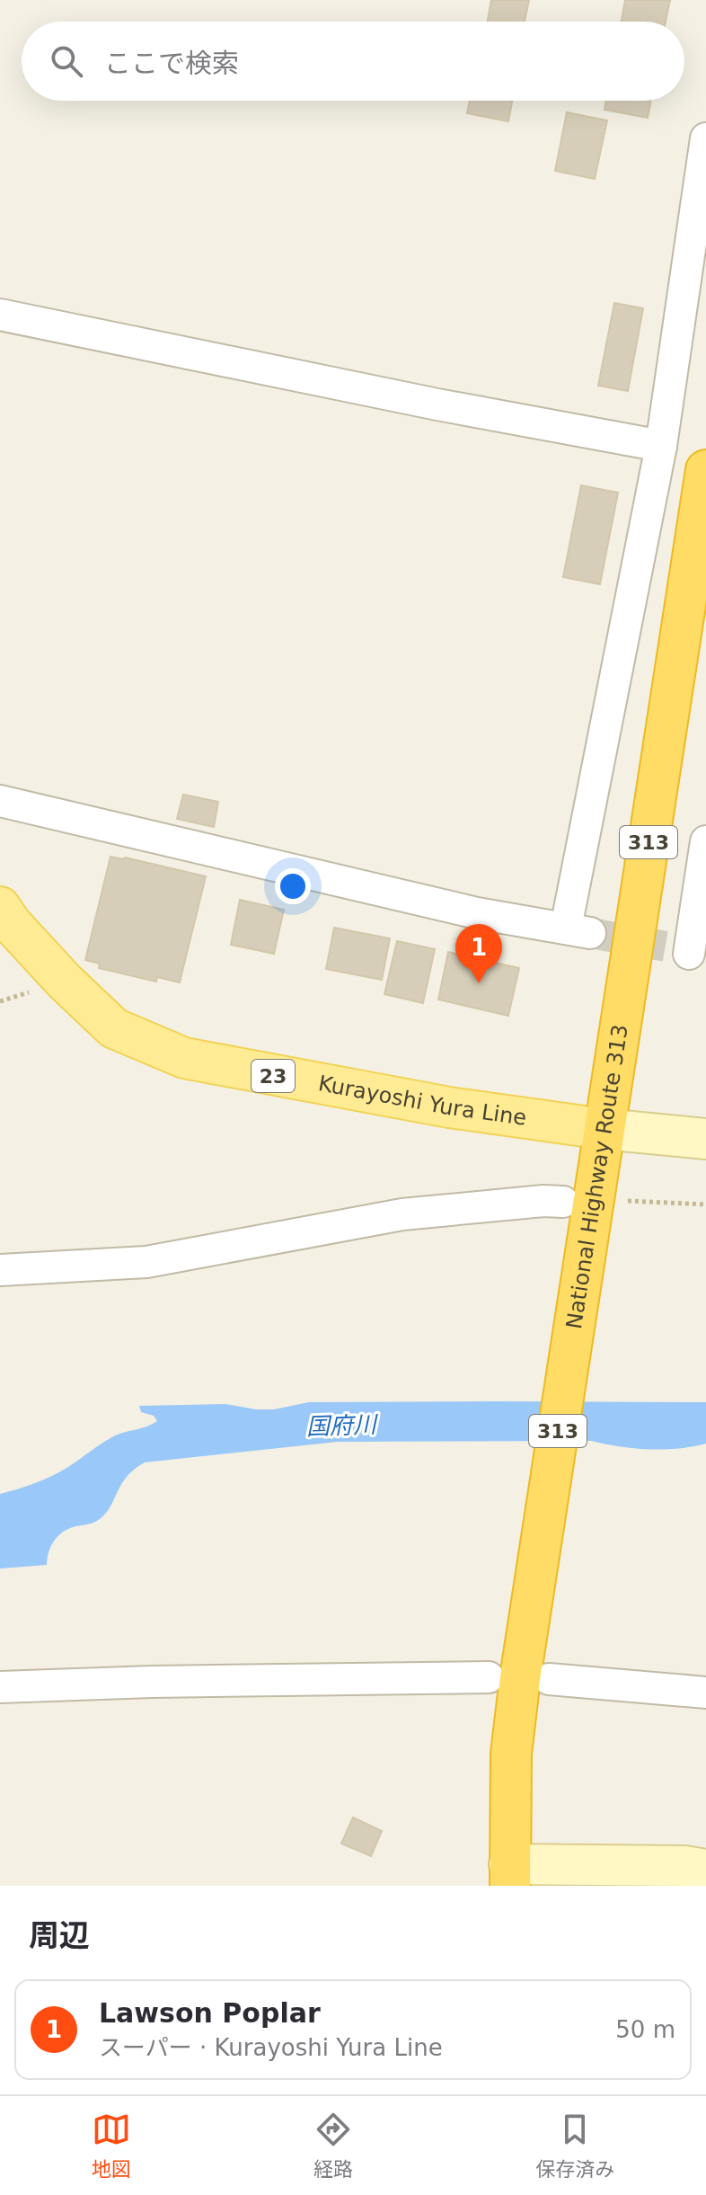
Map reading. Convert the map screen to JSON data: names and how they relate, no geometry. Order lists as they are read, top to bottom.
{
  "streets": {
    "highway": ["313", "National Highway Route 313"],
    "main road": ["23", "Kurayoshi Yura Line"]
  },
  "crossings": [
    ["Kurayoshi Yura Line", "National Highway Route 313"]
  ],
  "water": ["国府川"],
  "page": {
    "search": "ここで検索",
    "pins": "1",
    "heading": "周辺",
    "list": [
      {
        "mark": "1",
        "name": "Lawson Poplar",
        "note": "スーパー · Kurayoshi Yura Line",
        "value": "50 m"
      }
    ],
    "nav": ["地図", "経路", "保存済み"]
  }
}
